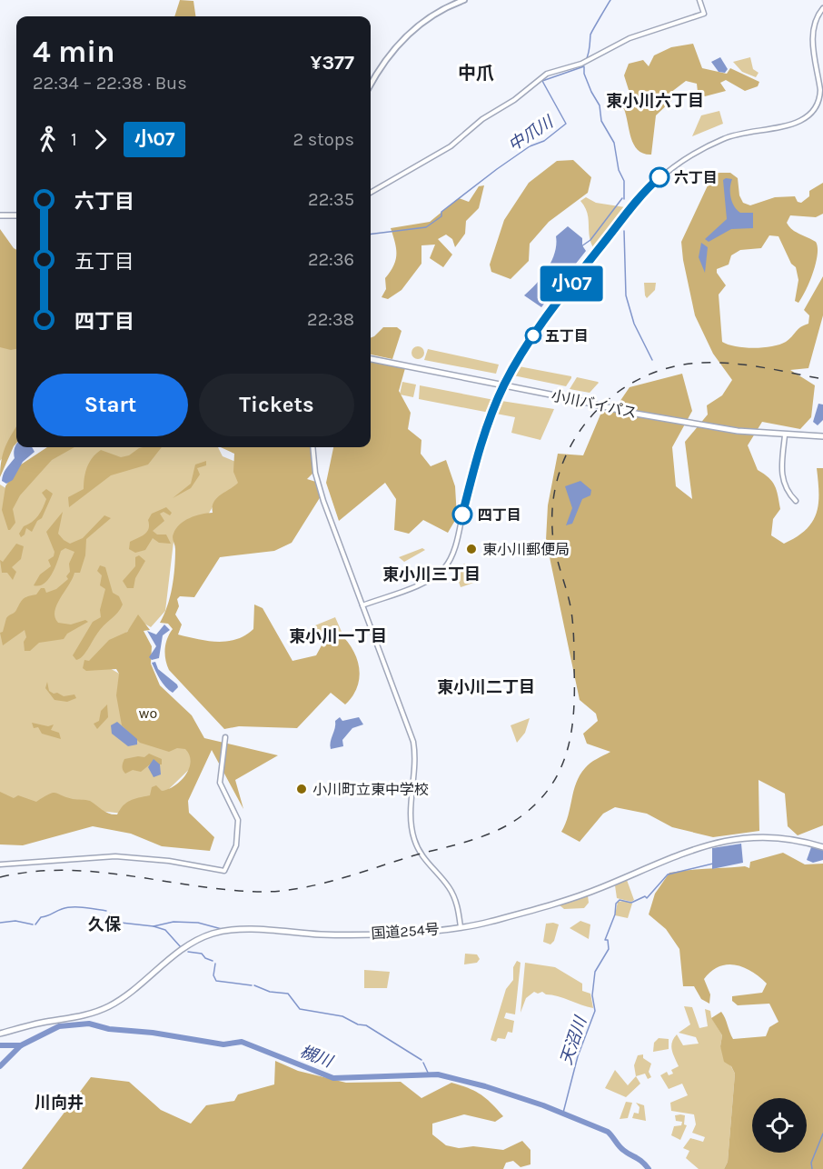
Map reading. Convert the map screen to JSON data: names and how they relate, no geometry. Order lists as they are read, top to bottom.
{
  "streets": {
    "highway": ["小川バイパス", "国道254号"]
  },
  "districts": [
    "中爪",
    "東小川六丁目",
    "東小川三丁目",
    "東小川一丁目",
    "東小川二丁目",
    "久保",
    "川向井"
  ],
  "water": ["中爪川", "天沼川", "槻川"],
  "parks": ["wo"],
  "places": [
    "六丁目",
    "五丁目",
    "四丁目",
    "東小川郵便局",
    "小川町立東中学校"
  ],
  "lines": ["bus line 小07"],
  "page": {
    "on_map": "小07",
    "heading": ["4 min", "22:34 – 22:38 · Bus", "¥377"],
    "legs": ["1", "小07", "2 stops"],
    "list": [
      {
        "name": "六丁目",
        "value": "22:35"
      },
      {
        "name": "五丁目",
        "value": "22:36"
      },
      {
        "name": "四丁目",
        "value": "22:38"
      }
    ],
    "buttons": ["Start", "Tickets"]
  }
}
